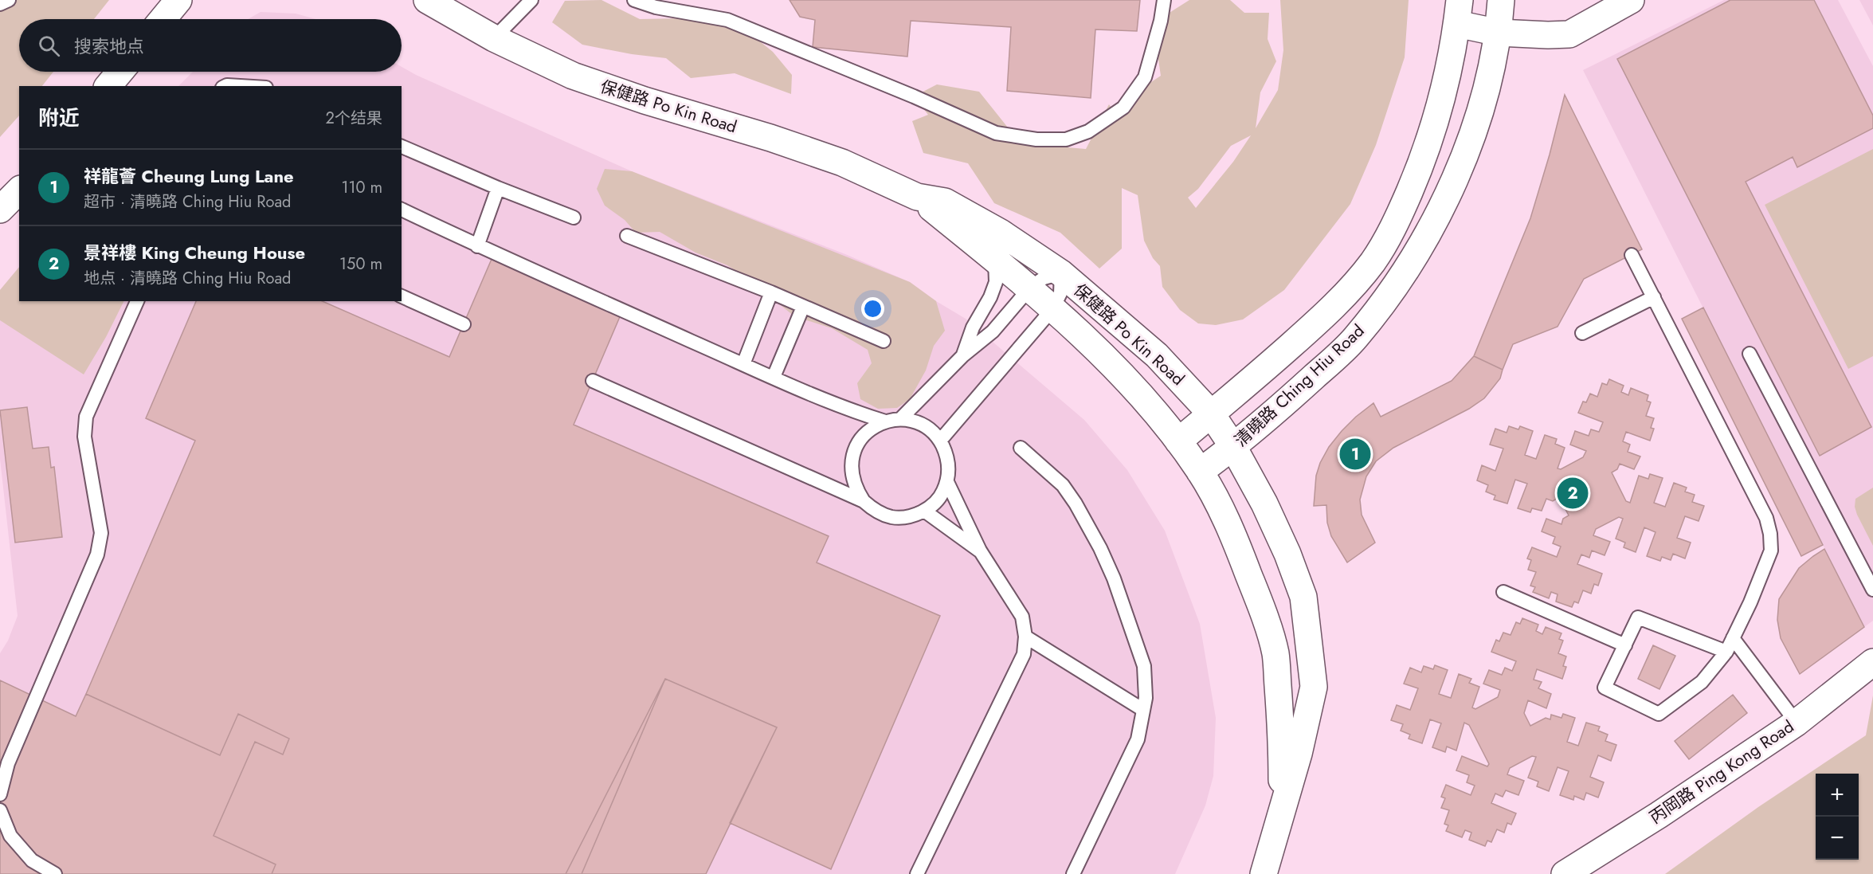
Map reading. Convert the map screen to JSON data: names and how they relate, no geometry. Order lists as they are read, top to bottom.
{
  "streets": {
    "street": ["保健路 Po Kin Road", "清曉路 Ching Hiu Road", "丙岡路 Ping Kong Road"]
  },
  "crossings": [
    ["保健路 Po Kin Road", "清曉路 Ching Hiu Road"]
  ],
  "page": {
    "search": "搜索地点",
    "heading": ["附近", "2个结果"],
    "list": [
      {
        "mark": "1",
        "name": "祥龍薈 Cheung Lung Lane",
        "note": "超市 · 清曉路 Ching Hiu Road",
        "value": "110 m"
      },
      {
        "mark": "2",
        "name": "景祥樓 King Cheung House",
        "note": "地点 · 清曉路 Ching Hiu Road",
        "value": "150 m"
      }
    ],
    "pins": ["1", "2"],
    "map_buttons": ["+", "−"]
  }
}
